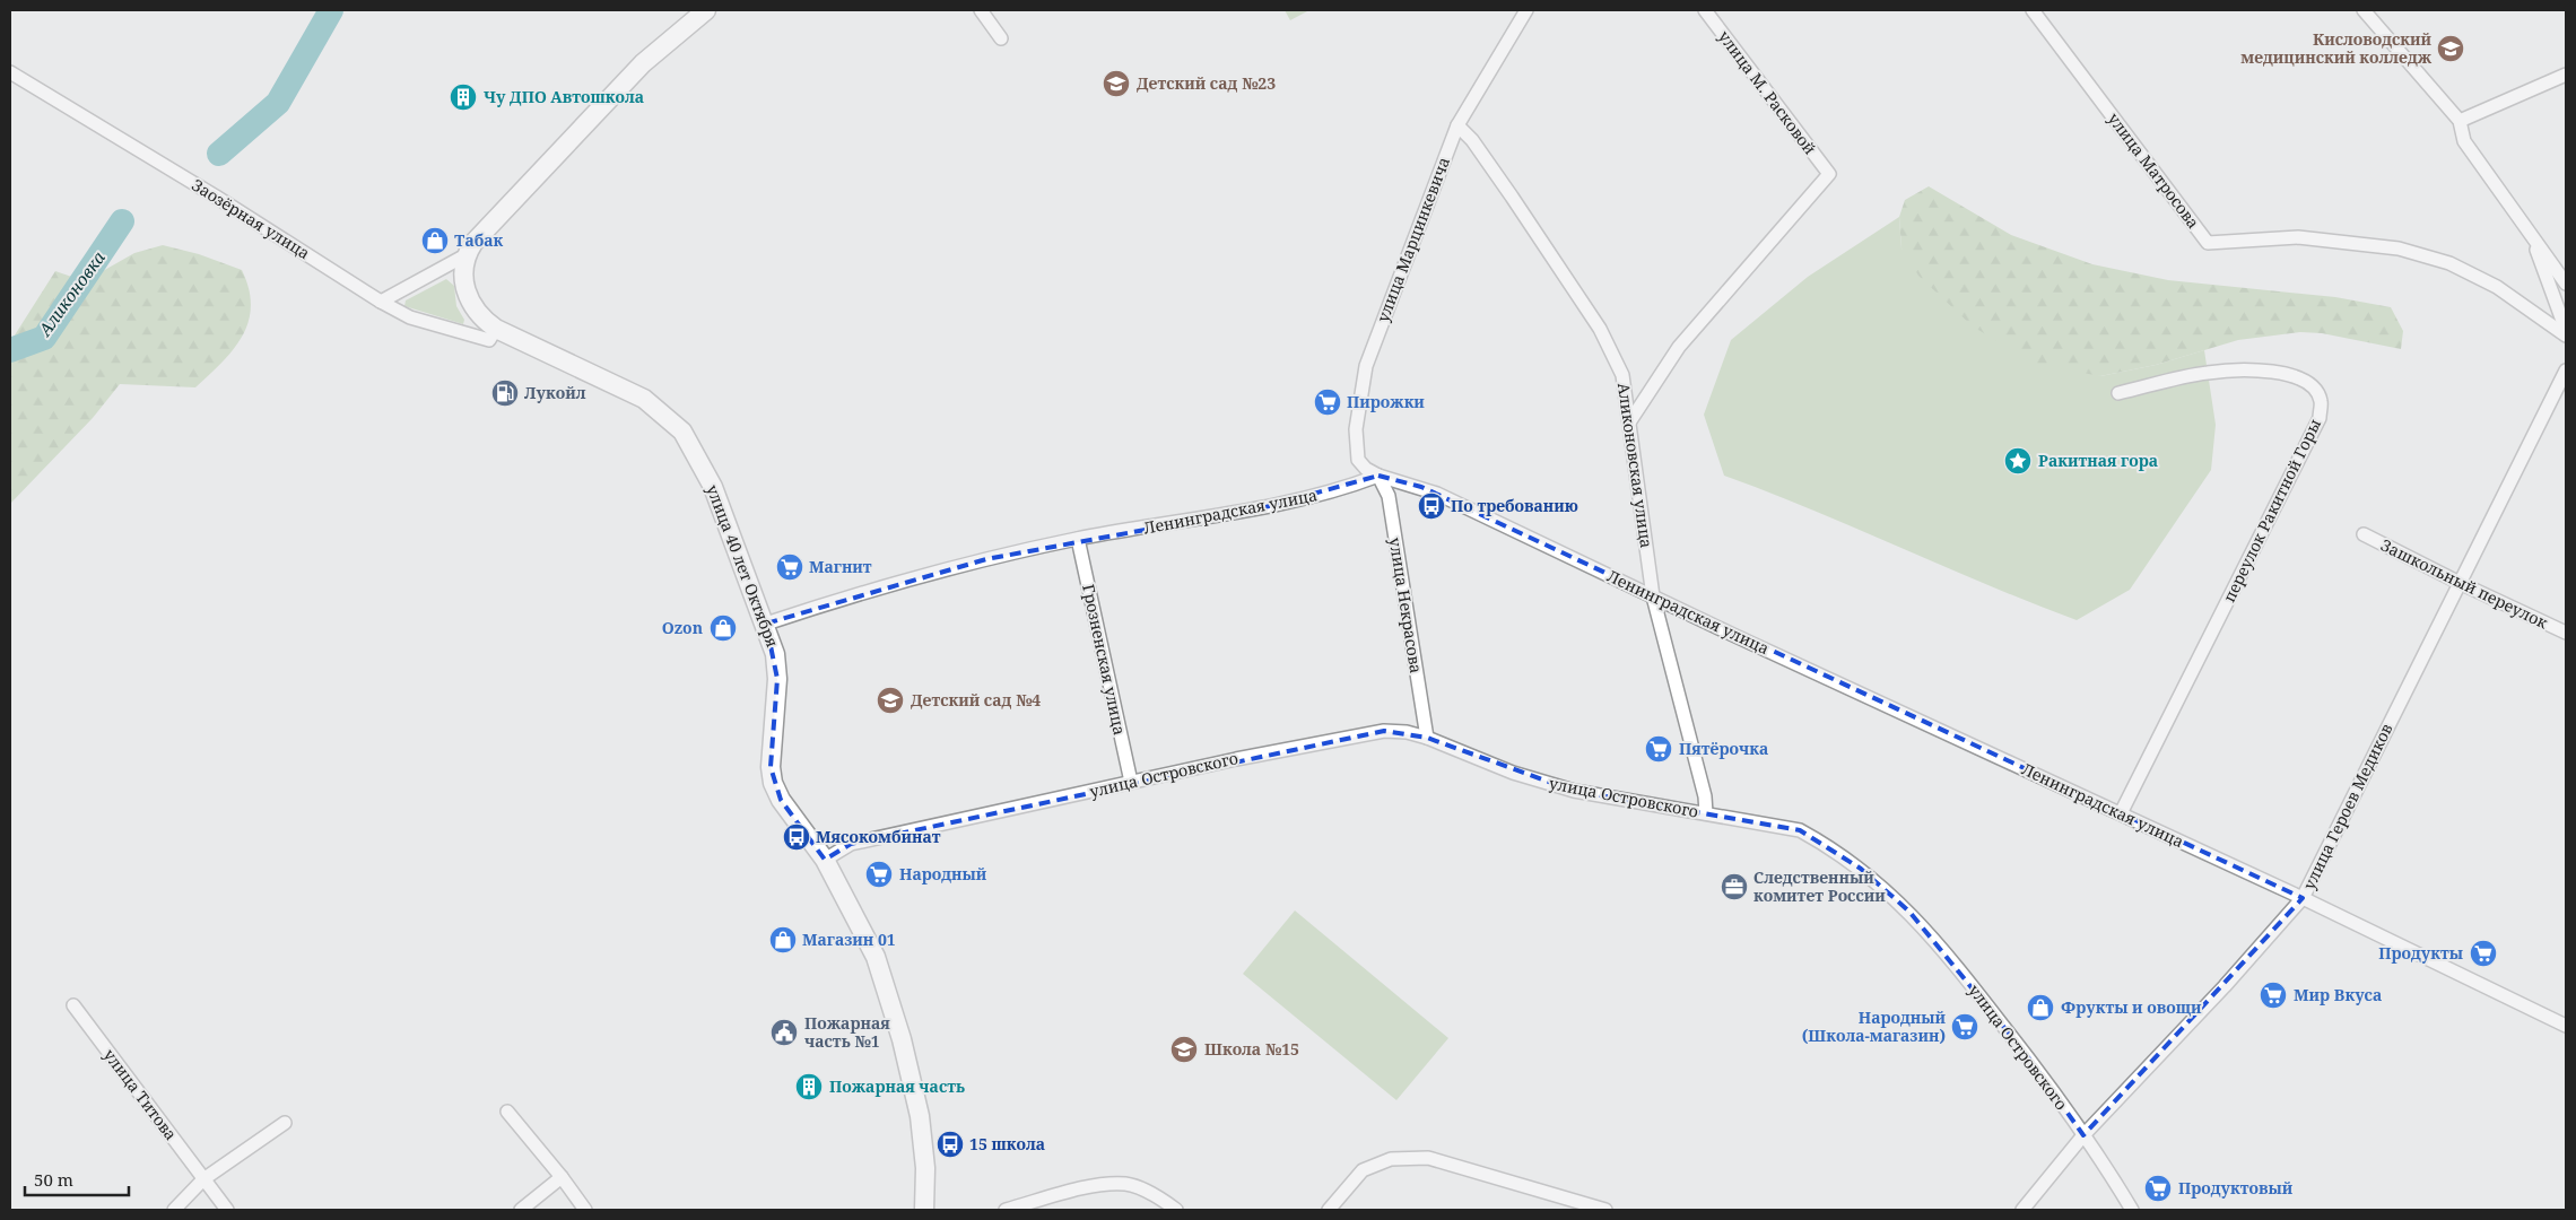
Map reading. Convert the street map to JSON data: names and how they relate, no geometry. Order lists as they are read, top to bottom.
{
  "streets": {
    "main road": ["улица 40 лет Октября"],
    "street": [
      "улица М. Расковой",
      "улица Матросова",
      "Заозёрная улица",
      "улица Марцинкевича",
      "Аликоновская улица",
      "переулок Ракитной Горы",
      "Ленинградская улица",
      "Зашкольный переулок",
      "улица Некрасова",
      "Грозненская улица",
      "улица Островского",
      "улица Героев Медиков",
      "улица Титова"
    ]
  },
  "crossings": [
    ["улица М. Расковой", "Аликоновская улица"],
    ["Заозёрная улица", "улица 40 лет Октября"],
    ["улица Марцинкевича", "Аликоновская улица"],
    ["улица Марцинкевича", "Ленинградская улица"],
    ["улица Марцинкевича", "улица Некрасова"],
    ["Аликоновская улица", "Ленинградская улица"],
    ["Аликоновская улица", "улица Островского"],
    ["переулок Ракитной Горы", "Ленинградская улица"],
    ["Ленинградская улица", "улица 40 лет Октября"],
    ["Ленинградская улица", "улица Некрасова"],
    ["Ленинградская улица", "Грозненская улица"],
    ["Ленинградская улица", "улица Героев Медиков"],
    ["улица 40 лет Октября", "улица Островского"],
    ["Зашкольный переулок", "улица Героев Медиков"],
    ["улица Некрасова", "улица Островского"],
    ["Грозненская улица", "улица Островского"],
    ["улица Островского", "улица Героев Медиков"]
  ],
  "water": ["Аликоновка"],
  "places": {
    "school or university": [
      "Кисловодский медицинский колледж",
      "Детский сад №23",
      "Детский сад №4",
      "Школа №15"
    ],
    "building": ["Чу ДПО Автошкола", "Пожарная часть"],
    "shop": [
      "Табак",
      "Ozon",
      "Магазин 01",
      "Фрукты и овощи"
    ],
    "fuel station": ["Лукойл"],
    "supermarket": [
      "Пирожки",
      "Магнит",
      "Пятёрочка",
      "Народный",
      "Продукты",
      "Мир Вкуса",
      "Народный (Школа-магазин)",
      "Продуктовый"
    ],
    "place": ["Ракитная гора"],
    "bus stop": ["По требованию", "Мясокомбинат", "15 школа"],
    "office": ["Следственный комитет России"],
    "public building": ["Пожарная часть №1"]
  },
  "scale_bar": "50 m"
}
